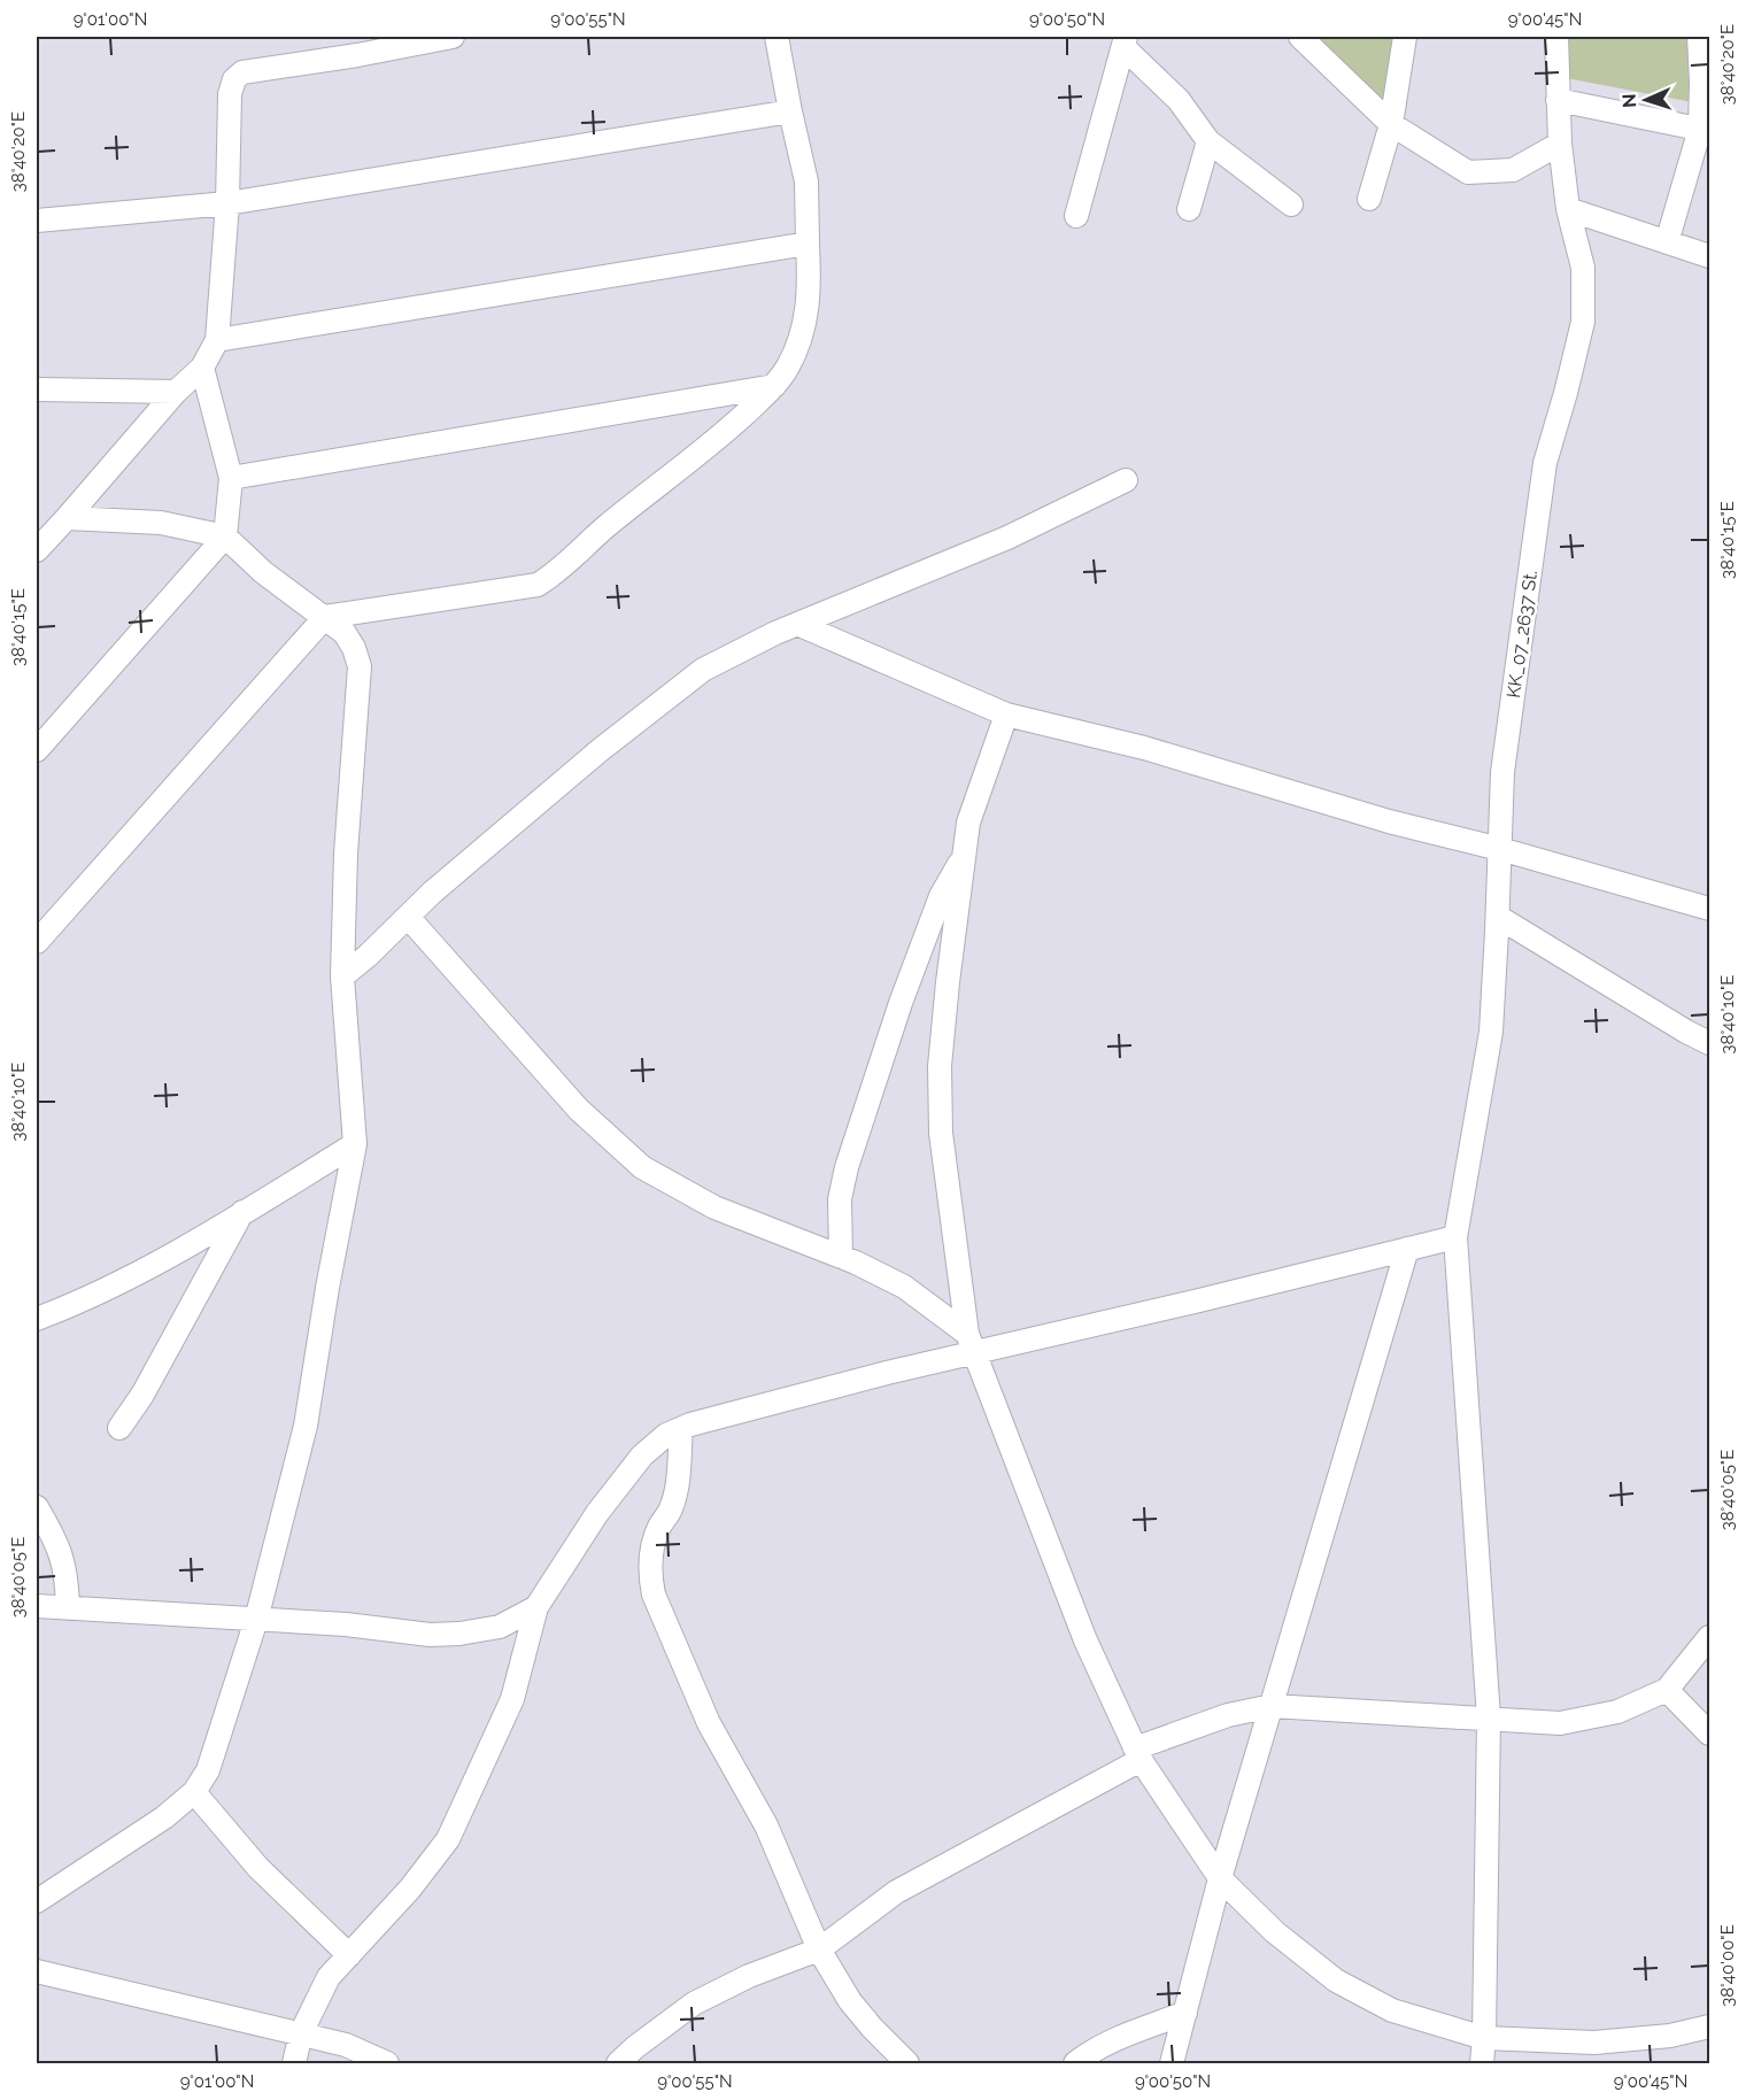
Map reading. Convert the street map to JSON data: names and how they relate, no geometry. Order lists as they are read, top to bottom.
{
  "streets": {
    "street": ["KK_07_2637 St."]
  },
  "north": "left",
  "coordinates": [
    "9°01'00\"N",
    "9°00'55\"N",
    "9°00'50\"N",
    "9°00'45\"N",
    "38°40'20\"E",
    "38°40'15\"E",
    "38°40'10\"E",
    "38°40'05\"E",
    "38°40'00\"E"
  ]
}
